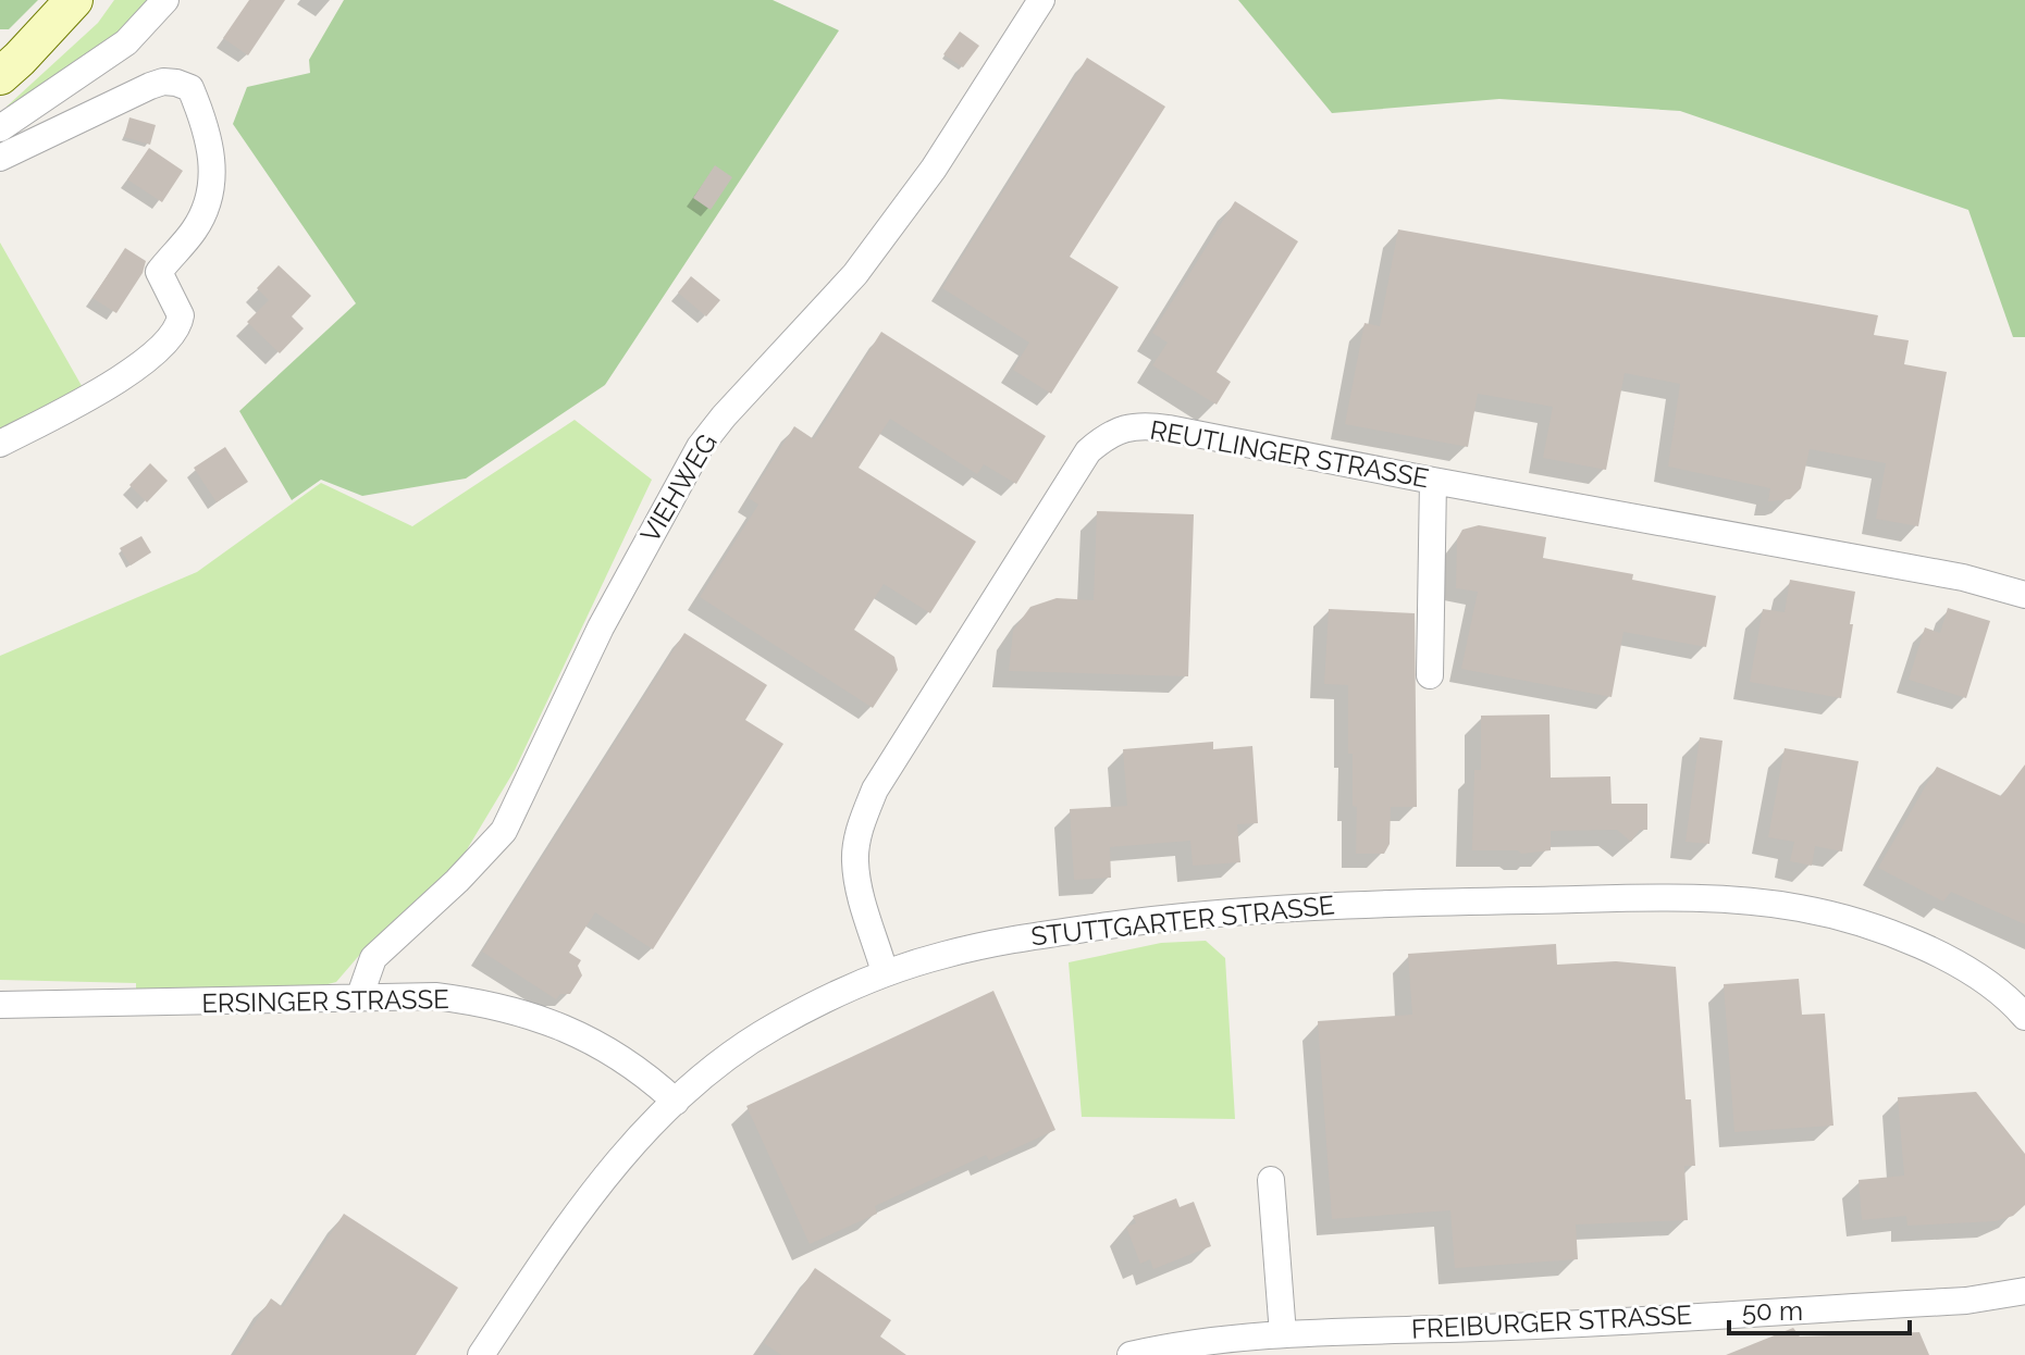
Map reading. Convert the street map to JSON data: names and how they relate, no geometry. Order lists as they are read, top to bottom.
{
  "streets": {
    "street": [
      "REUTLINGER STRASSE",
      "VIEHWEG",
      "STUTTGARTER STRASSE",
      "ERSINGER STRASSE",
      "FREIBURGER STRASSE"
    ]
  },
  "crossings": [
    ["REUTLINGER STRASSE", "STUTTGARTER STRASSE"],
    ["VIEHWEG", "ERSINGER STRASSE"],
    ["STUTTGARTER STRASSE", "ERSINGER STRASSE"]
  ],
  "scale_bar": "50 m"
}
